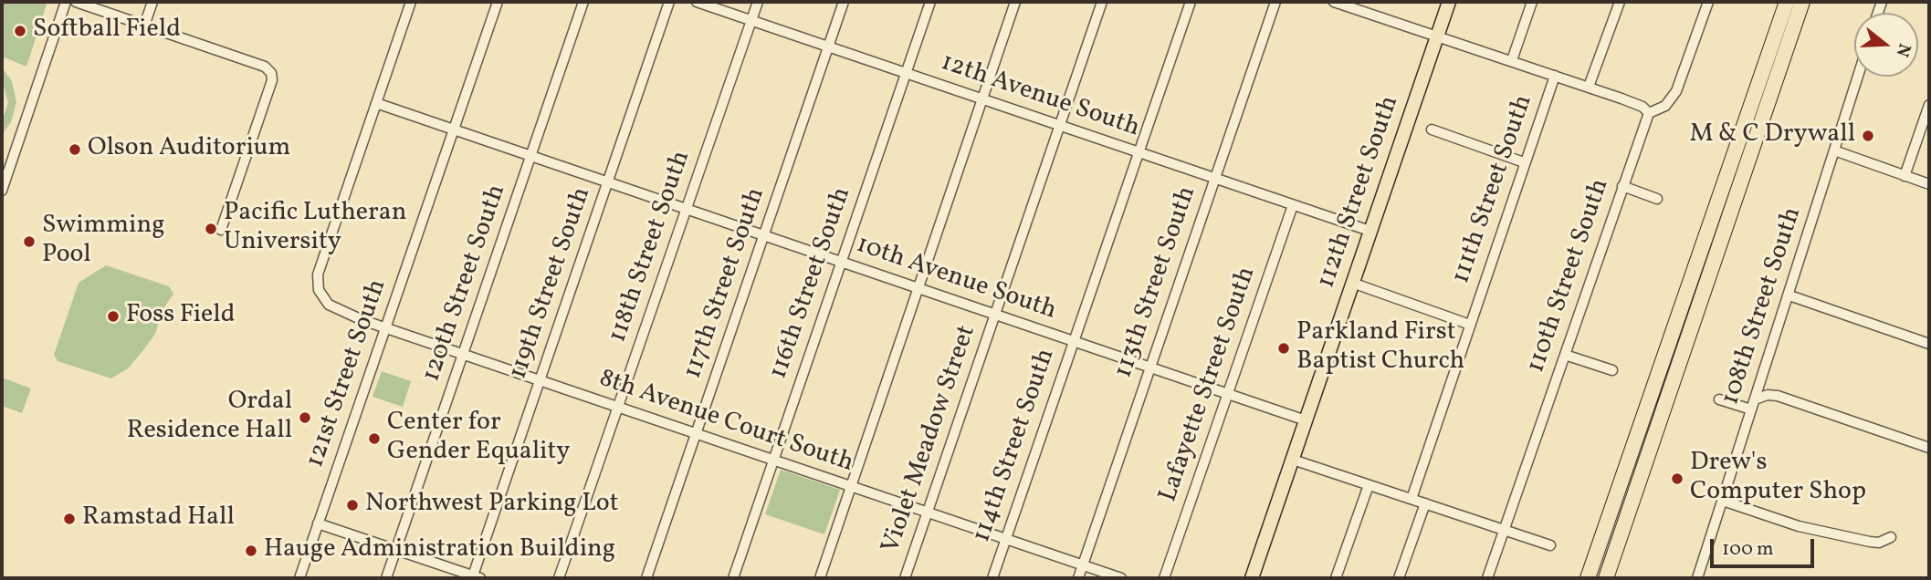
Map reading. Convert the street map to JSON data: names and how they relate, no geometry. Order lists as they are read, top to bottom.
{
  "streets": {
    "main road": ["112th Street South"],
    "street": [
      "12th Avenue South",
      "111th Street South",
      "118th Street South",
      "110th Street South",
      "10th Avenue South",
      "113th Street South",
      "120th Street South",
      "119th Street South",
      "117th Street South",
      "116th Street South",
      "108th Street South",
      "121st Street South",
      "Lafayette Street South",
      "8th Avenue Court South",
      "Violet Meadow Street",
      "114th Street South"
    ]
  },
  "crossings": [
    ["12th Avenue South", "112th Street South"],
    ["12th Avenue South", "118th Street South"],
    ["12th Avenue South", "113th Street South"],
    ["12th Avenue South", "117th Street South"],
    ["12th Avenue South", "116th Street South"],
    ["12th Avenue South", "Lafayette Street South"],
    ["12th Avenue South", "Violet Meadow Street"],
    ["12th Avenue South", "114th Street South"],
    ["112th Street South", "10th Avenue South"],
    ["118th Street South", "10th Avenue South"],
    ["118th Street South", "8th Avenue Court South"],
    ["10th Avenue South", "113th Street South"],
    ["10th Avenue South", "120th Street South"],
    ["10th Avenue South", "119th Street South"],
    ["10th Avenue South", "117th Street South"],
    ["10th Avenue South", "116th Street South"],
    ["10th Avenue South", "121st Street South"],
    ["10th Avenue South", "Lafayette Street South"],
    ["10th Avenue South", "8th Avenue Court South"],
    ["10th Avenue South", "Violet Meadow Street"],
    ["10th Avenue South", "114th Street South"],
    ["113th Street South", "8th Avenue Court South"],
    ["120th Street South", "8th Avenue Court South"],
    ["119th Street South", "8th Avenue Court South"],
    ["117th Street South", "8th Avenue Court South"],
    ["116th Street South", "8th Avenue Court South"],
    ["121st Street South", "8th Avenue Court South"],
    ["8th Avenue Court South", "Violet Meadow Street"],
    ["8th Avenue Court South", "114th Street South"]
  ],
  "places": [
    "Softball Field",
    "M & C Drywall",
    "Olson Auditorium",
    "Pacific Lutheran University",
    "Swimming Pool",
    "Foss Field",
    "Parkland First Baptist Church",
    "Ordal Residence Hall",
    "Center for Gender Equality",
    "Drew's Computer Shop",
    "Northwest Parking Lot",
    "Ramstad Hall",
    "Hauge Administration Building"
  ],
  "scale_bar": "100 m",
  "north": "right"
}
